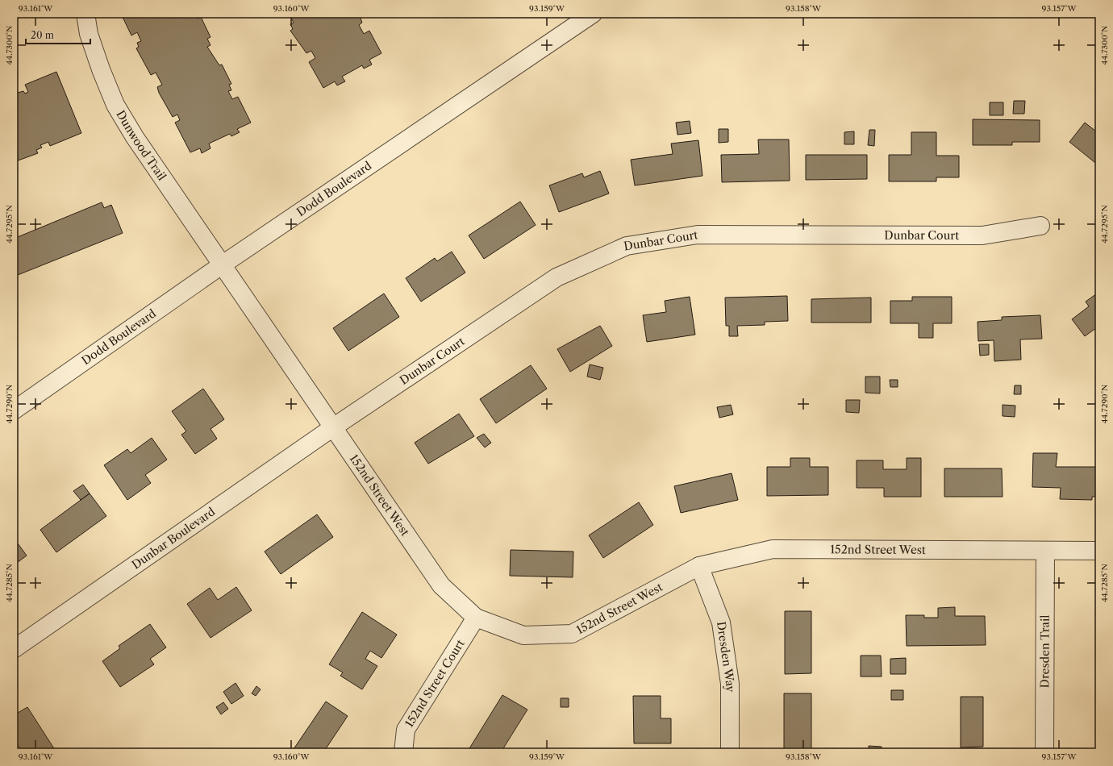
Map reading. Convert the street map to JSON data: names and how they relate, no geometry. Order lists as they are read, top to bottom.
{
  "streets": {
    "street": [
      "Dunwood Trail",
      "Dodd Boulevard",
      "Dunbar Court",
      "152nd Street West",
      "Dunbar Boulevard",
      "Dresden Trail",
      "Dresden Way",
      "152nd Street Court"
    ]
  },
  "crossings": [
    ["Dunwood Trail", "Dodd Boulevard"],
    ["Dunwood Trail", "152nd Street West"],
    ["Dodd Boulevard", "152nd Street West"],
    ["Dunbar Court", "152nd Street West"],
    ["Dunbar Court", "Dunbar Boulevard"],
    ["152nd Street West", "Dunbar Boulevard"],
    ["152nd Street West", "Dresden Trail"],
    ["152nd Street West", "Dresden Way"],
    ["152nd Street West", "152nd Street Court"]
  ],
  "scale_bar": "20 m",
  "coordinates": [
    "93.161°W",
    "93.160°W",
    "93.159°W",
    "93.158°W",
    "93.157°W",
    "44.7300°N",
    "44.7295°N",
    "44.7290°N",
    "44.7285°N"
  ]
}
